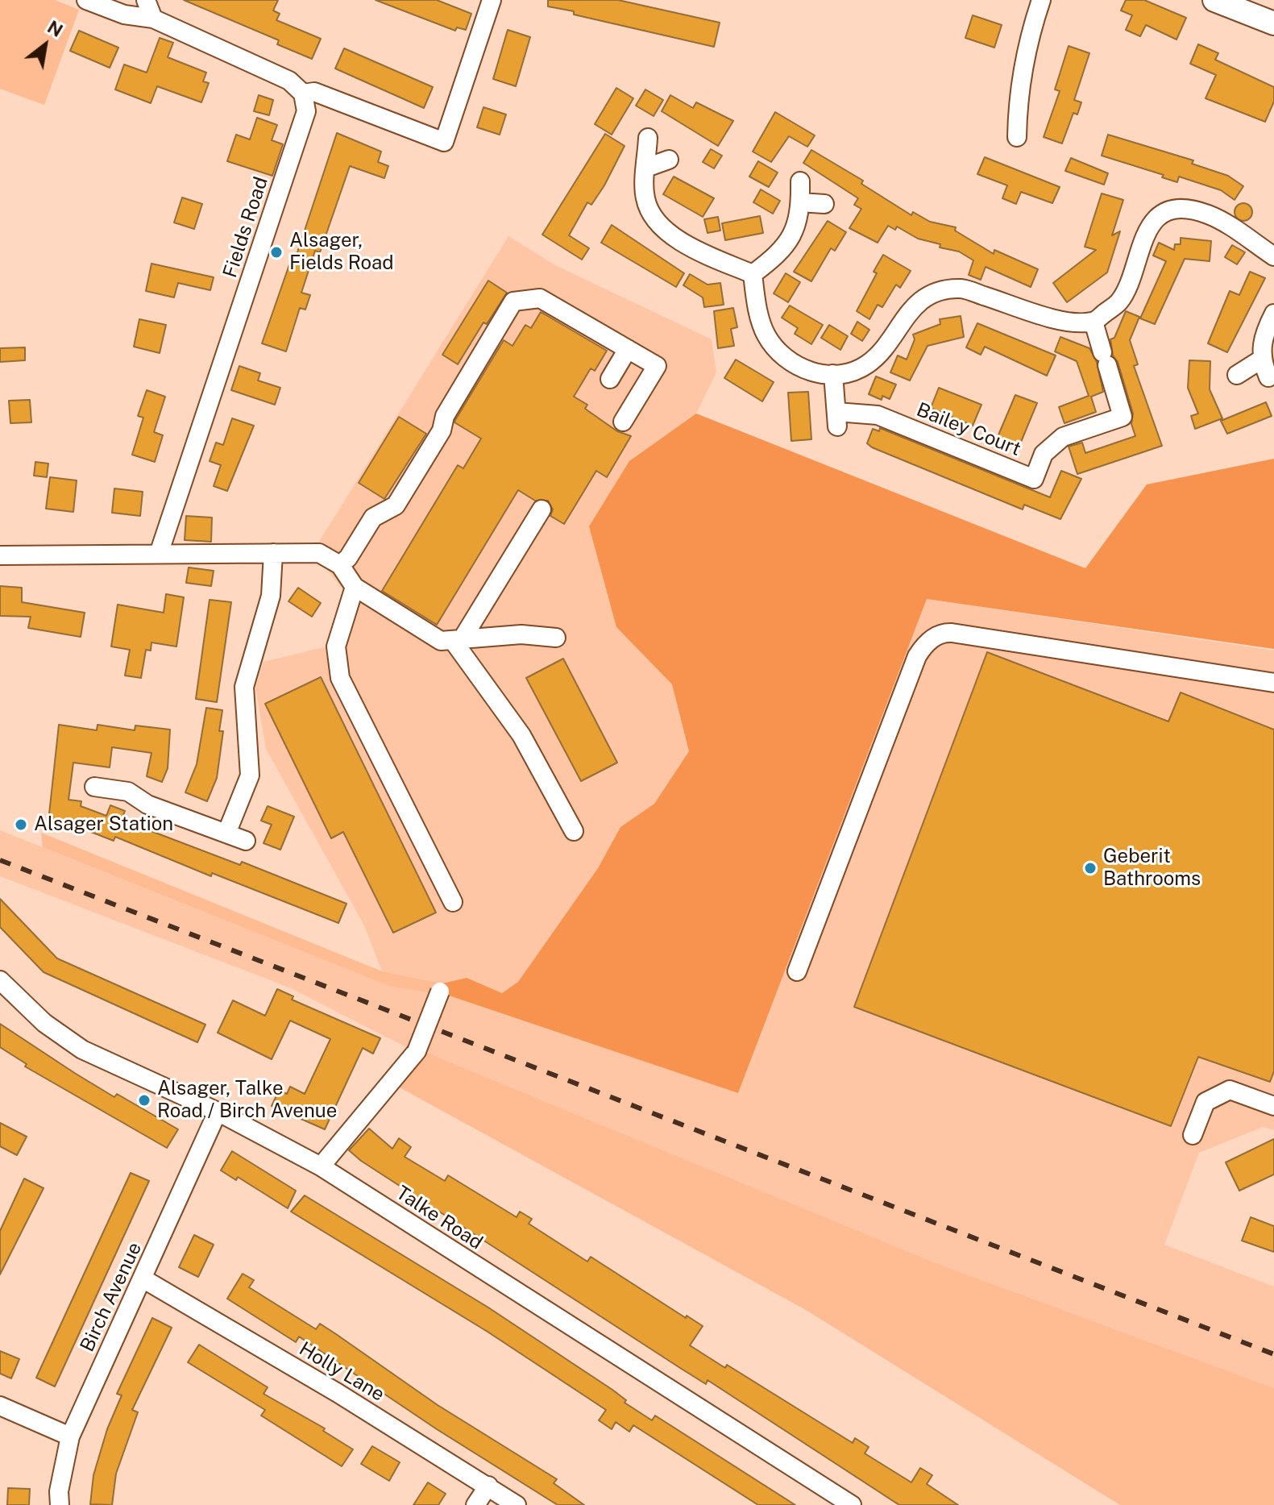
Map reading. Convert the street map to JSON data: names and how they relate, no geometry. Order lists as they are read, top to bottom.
{
  "streets": {
    "street": [
      "Fields Road",
      "Bailey Court",
      "Talke Road",
      "Birch Avenue",
      "Holly Lane"
    ]
  },
  "crossings": [
    ["Talke Road", "Birch Avenue"],
    ["Birch Avenue", "Holly Lane"]
  ],
  "places": [
    "Alsager, Fields Road",
    "Alsager Station",
    "Geberit Bathrooms",
    "Alsager, Talke Road / Birch Avenue"
  ],
  "north": "top right"
}
